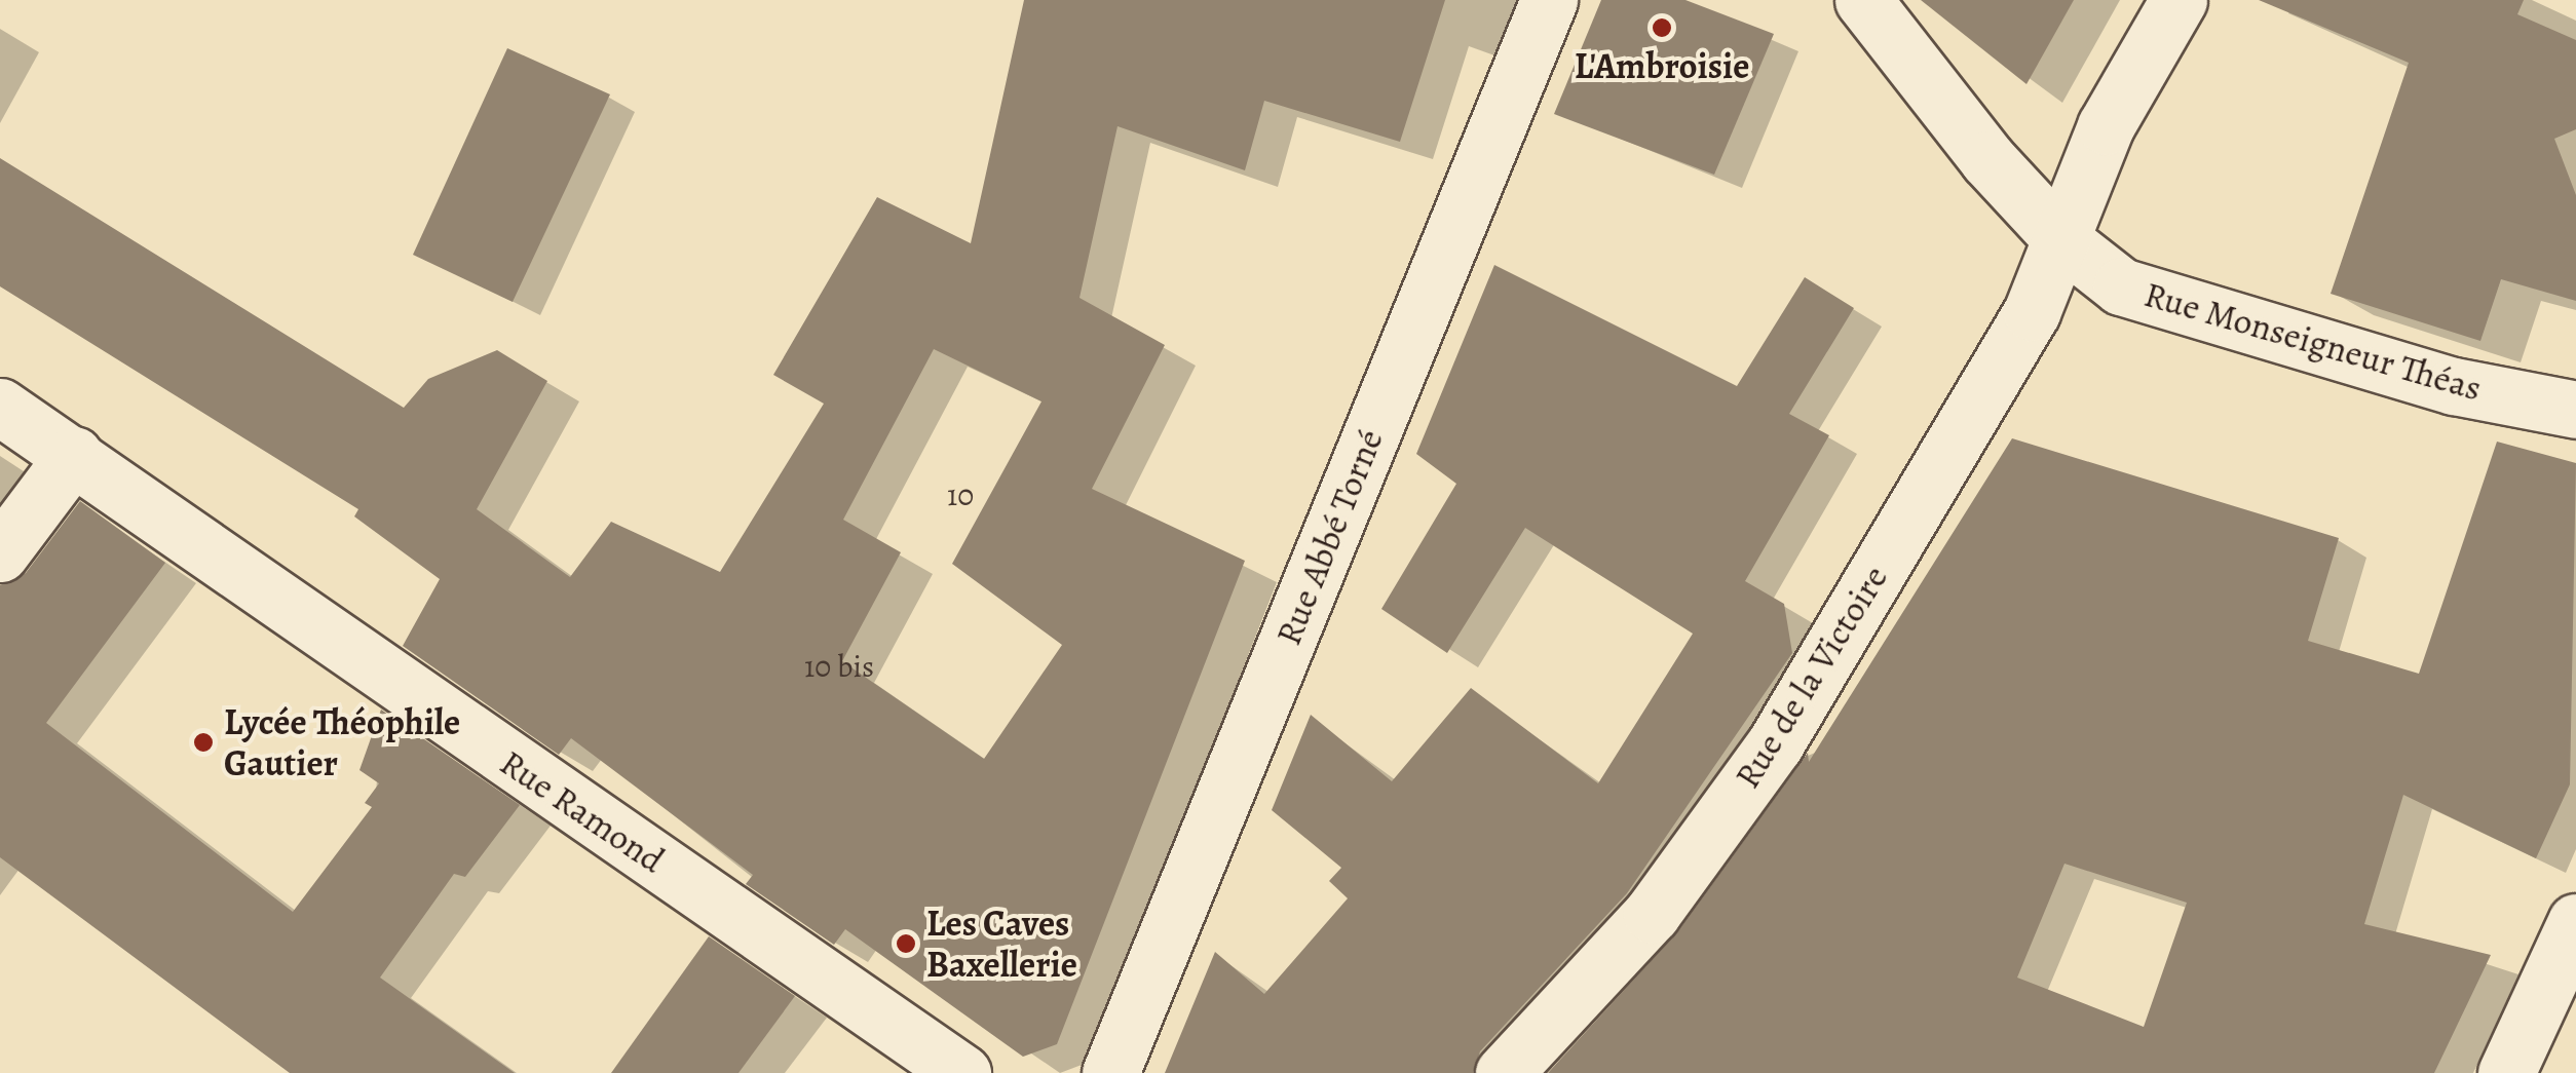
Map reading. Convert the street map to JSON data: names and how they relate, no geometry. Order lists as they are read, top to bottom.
{
  "streets": {
    "street": [
      "Rue Monseigneur Théas",
      "Rue Abbé Torné",
      "Rue de la Victoire",
      "Rue Ramond"
    ]
  },
  "crossings": [
    ["Rue Monseigneur Théas", "Rue de la Victoire"]
  ],
  "places": ["L'Ambroisie", "Lycée Théophile Gautier", "Les Caves Baxellerie"],
  "house_numbers": ["10", "10 bis"]
}
